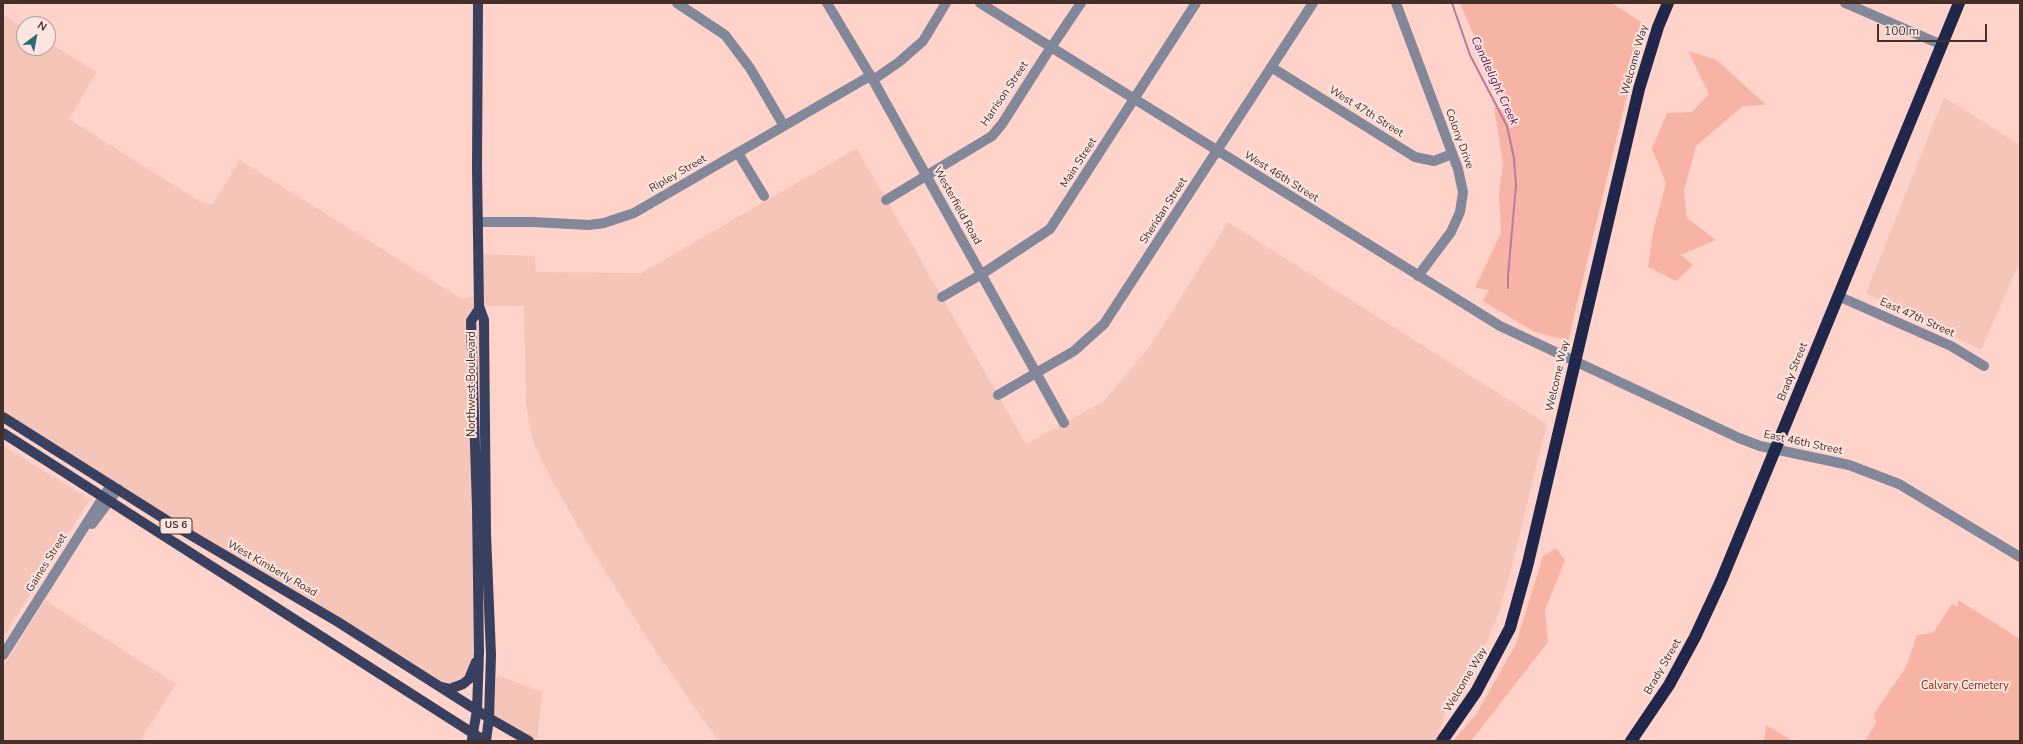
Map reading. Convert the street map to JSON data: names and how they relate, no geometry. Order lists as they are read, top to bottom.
{
  "streets": {
    "highway": ["Welcome Way", "Brady Street"],
    "main road": ["Northwest Boulevard", "US 6", "West Kimberly Road"],
    "street": [
      "Harrison Street",
      "West 47th Street",
      "Colony Drive",
      "Main Street",
      "Ripley Street",
      "West 46th Street",
      "Westerfield Road",
      "Sheridan Street",
      "East 47th Street",
      "East 46th Street",
      "Gaines Street"
    ]
  },
  "crossings": [
    ["Welcome Way", "West 46th Street"],
    ["Welcome Way", "East 46th Street"],
    ["Harrison Street", "West 46th Street"],
    ["Harrison Street", "Westerfield Road"],
    ["West 47th Street", "Colony Drive"],
    ["West 47th Street", "Sheridan Street"],
    ["Colony Drive", "West 46th Street"],
    ["Main Street", "West 46th Street"],
    ["Main Street", "Westerfield Road"],
    ["Ripley Street", "Westerfield Road"],
    ["Ripley Street", "Northwest Boulevard"],
    ["West 46th Street", "Sheridan Street"],
    ["West 46th Street", "East 46th Street"],
    ["Westerfield Road", "Sheridan Street"],
    ["East 47th Street", "Brady Street"],
    ["Brady Street", "East 46th Street"],
    ["Northwest Boulevard", "West Kimberly Road"],
    ["US 6", "Gaines Street"],
    ["Gaines Street", "West Kimberly Road"]
  ],
  "water": ["Candlelight Creek"],
  "parks": ["Calvary Cemetery"],
  "scale_bar": "100 m",
  "north": "top right"
}
